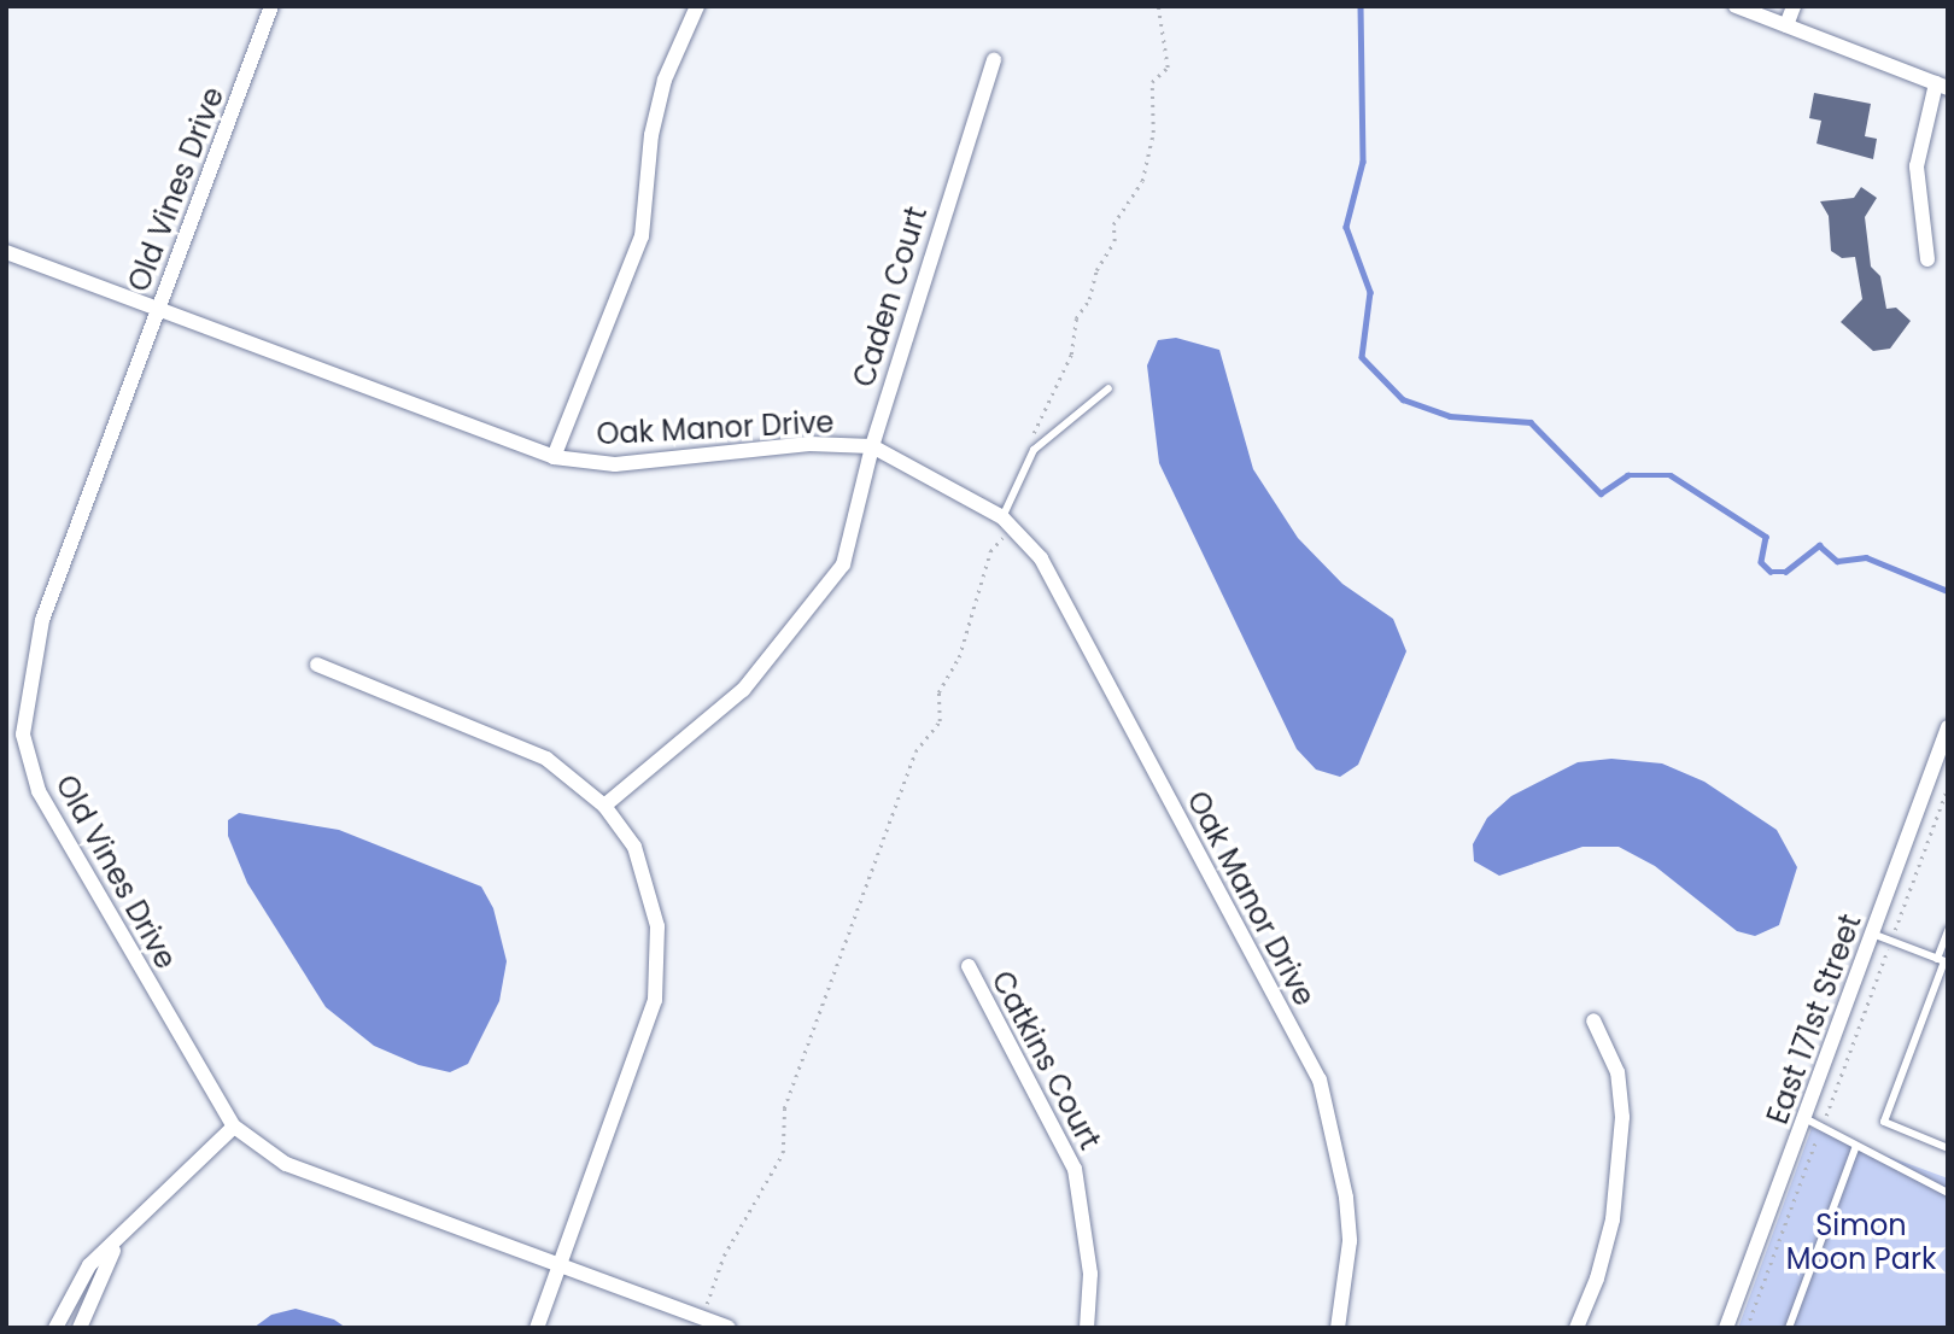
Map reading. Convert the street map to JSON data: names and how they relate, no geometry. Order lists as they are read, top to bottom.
{
  "streets": {
    "street": [
      "Old Vines Drive",
      "Caden Court",
      "Oak Manor Drive",
      "East 171st Street",
      "Catkins Court"
    ]
  },
  "crossings": [
    ["Old Vines Drive", "Oak Manor Drive"],
    ["Caden Court", "Oak Manor Drive"]
  ],
  "parks": ["Simon Moon Park"]
}
